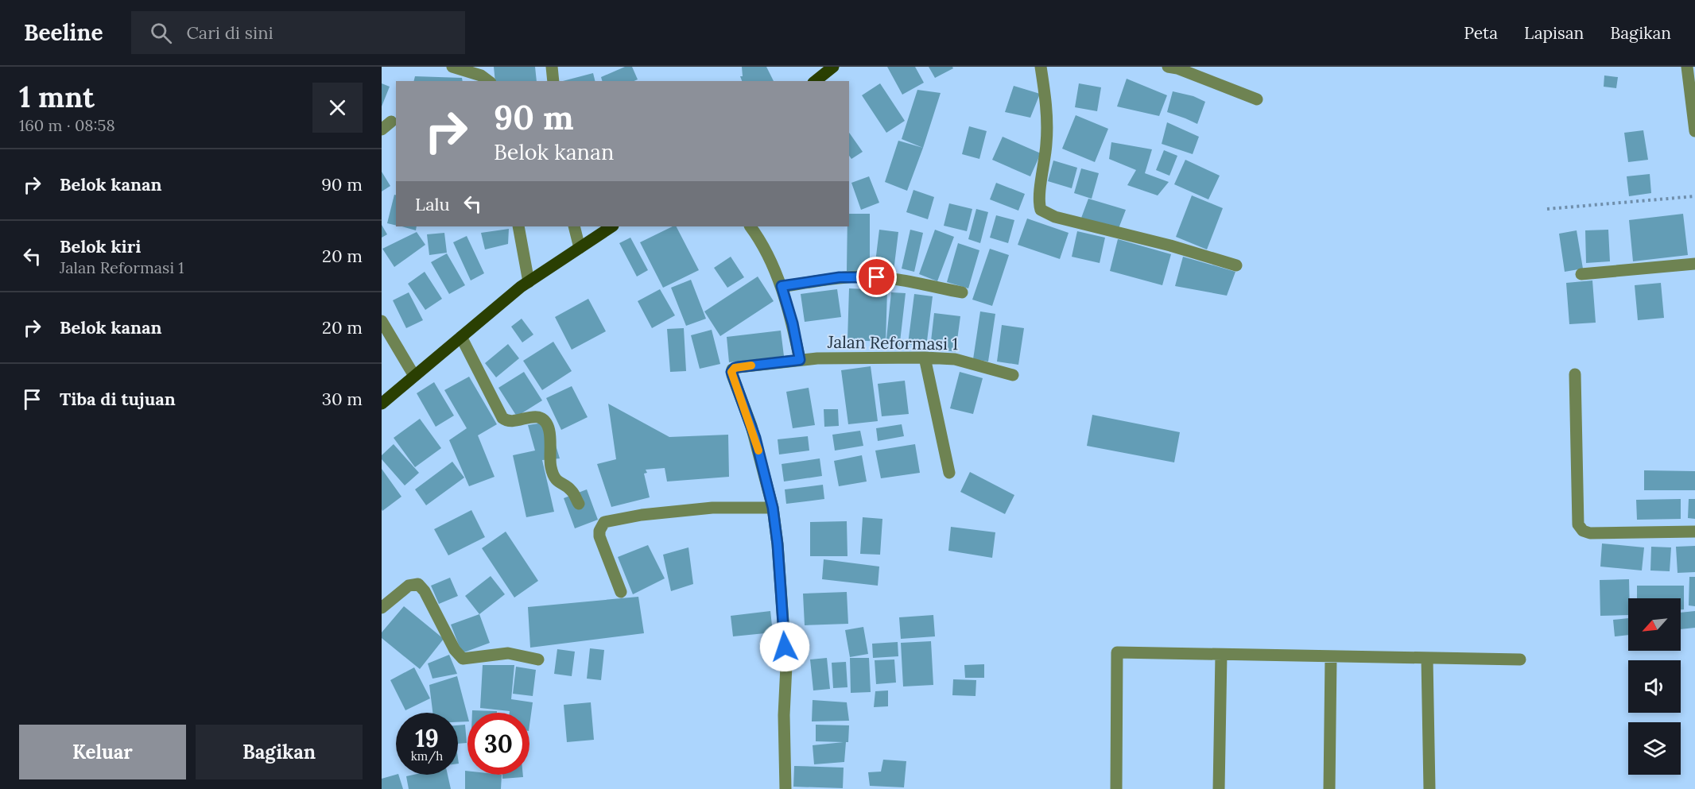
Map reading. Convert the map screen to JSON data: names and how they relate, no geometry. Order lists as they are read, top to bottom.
{
  "streets": {
    "street": ["Jalan Reformasi 1"]
  },
  "north": "bottom left",
  "page": {
    "header": "Beeline",
    "search": "Cari di sini",
    "nav": ["Peta", "Lapisan", "Bagikan"],
    "heading": ["1 mnt", "160 m · 08:58"],
    "turn": ["90 m", "Belok kanan"],
    "list": [
      {
        "name": "Belok kanan",
        "value": "90 m"
      },
      {
        "name": "Belok kiri",
        "note": "Jalan Reformasi 1",
        "value": "20 m"
      },
      {
        "name": "Belok kanan",
        "value": "20 m"
      },
      {
        "name": "Tiba di tujuan",
        "value": "30 m"
      }
    ],
    "then": "Lalu",
    "speed": "19 km/h",
    "limit": "30",
    "buttons": ["Keluar", "Bagikan"]
  }
}
